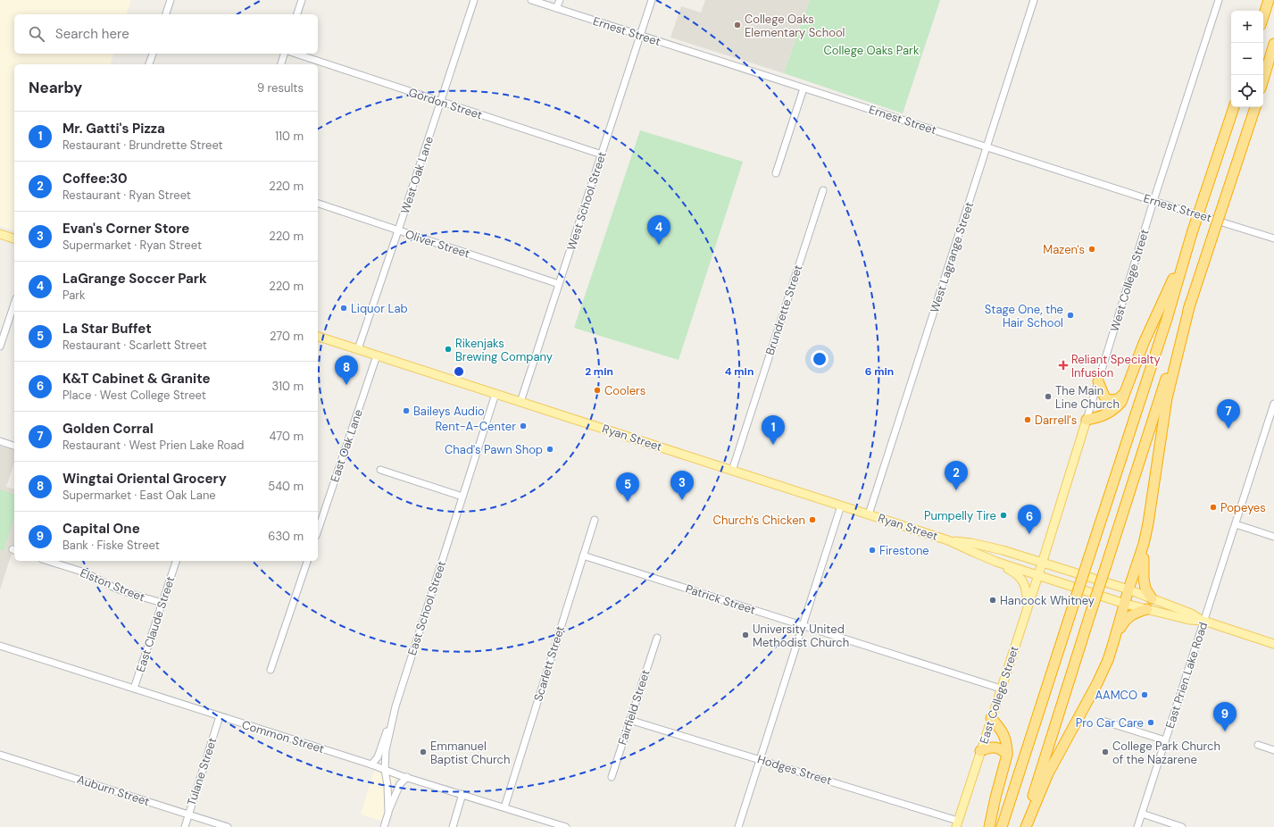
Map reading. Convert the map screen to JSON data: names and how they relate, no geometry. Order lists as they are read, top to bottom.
{
  "streets": {
    "main road": ["West College Street", "Ryan Street", "East College Street"],
    "street": [
      "Ernest Street",
      "Gordon Street",
      "West Oak Lane",
      "West School Street",
      "Oliver Street",
      "West Lagrange Street",
      "Brundrette Street",
      "East Oak Lane",
      "Elston Street",
      "Patrick Street",
      "East School Street",
      "East Claude Street",
      "Scarlett Street",
      "East Prien Lake Road",
      "Fairfield Street",
      "Common Street",
      "Hodges Street",
      "Tulane Street",
      "Auburn Street"
    ]
  },
  "crossings": [
    ["Ernest Street", "West School Street"],
    ["Ernest Street", "West Lagrange Street"],
    ["Ernest Street", "West College Street"],
    ["Gordon Street", "West Oak Lane"],
    ["Gordon Street", "West School Street"],
    ["West Oak Lane", "Oliver Street"],
    ["West Oak Lane", "Ryan Street"],
    ["West School Street", "Oliver Street"],
    ["West School Street", "Ryan Street"],
    ["West Lagrange Street", "Ryan Street"],
    ["West College Street", "Ryan Street"],
    ["West College Street", "East College Street"],
    ["Brundrette Street", "Ryan Street"],
    ["Ryan Street", "East Oak Lane"],
    ["Ryan Street", "East School Street"],
    ["Ryan Street", "East Prien Lake Road"],
    ["Ryan Street", "East College Street"],
    ["Elston Street", "East Claude Street"],
    ["Patrick Street", "Scarlett Street"],
    ["Patrick Street", "East College Street"],
    ["East School Street", "Common Street"],
    ["East Claude Street", "Common Street"],
    ["Scarlett Street", "Common Street"],
    ["East College Street", "Hodges Street"],
    ["Fairfield Street", "Hodges Street"],
    ["Common Street", "Tulane Street"],
    ["Tulane Street", "Auburn Street"]
  ],
  "parks": ["College Oaks Park"],
  "places": {
    "other": [
      "College Oaks Elementary School",
      "Mazen's",
      "Liquor Lab",
      "Stage One, the Hair School",
      "Rikenjaks Brewing Company",
      "Coolers",
      "The Main Line Church",
      "Baileys Audio",
      "Darrell's",
      "Rent-A-Center",
      "Chad's Pawn Shop",
      "Popeyes",
      "Pumpelly Tire",
      "Church's Chicken",
      "Firestone",
      "Hancock Whitney",
      "University United Methodist Church",
      "AAMCO",
      "Pro Car Care",
      "Emmanuel Baptist Church",
      "College Park Church of the Nazarene"
    ],
    "health": ["Reliant Specialty Infusion"]
  },
  "page": {
    "map_buttons": ["+", "−"],
    "search": "Search here",
    "heading": ["Nearby", "9 results"],
    "list": [
      {
        "mark": "1",
        "name": "Mr. Gatti's Pizza",
        "note": "Restaurant · Brundrette Street",
        "value": "110 m"
      },
      {
        "mark": "2",
        "name": "Coffee:30",
        "note": "Restaurant · Ryan Street",
        "value": "220 m"
      },
      {
        "mark": "3",
        "name": "Evan's Corner Store",
        "note": "Supermarket · Ryan Street",
        "value": "220 m"
      },
      {
        "mark": "4",
        "name": "LaGrange Soccer Park",
        "note": "Park",
        "value": "220 m"
      },
      {
        "mark": "5",
        "name": "La Star Buffet",
        "note": "Restaurant · Scarlett Street",
        "value": "270 m"
      },
      {
        "mark": "6",
        "name": "K&T Cabinet & Granite",
        "note": "Place · West College Street",
        "value": "310 m"
      },
      {
        "mark": "7",
        "name": "Golden Corral",
        "note": "Restaurant · West Prien Lake Road",
        "value": "470 m"
      },
      {
        "mark": "8",
        "name": "Wingtai Oriental Grocery",
        "note": "Supermarket · East Oak Lane",
        "value": "540 m"
      },
      {
        "mark": "9",
        "name": "Capital One",
        "note": "Bank · Fiske Street",
        "value": "630 m"
      }
    ],
    "pins": [
      "4",
      "8",
      "7",
      "1",
      "2",
      "3",
      "5",
      "6",
      "9"
    ]
  },
  "rings": ["2 min", "4 min", "6 min"]
}
